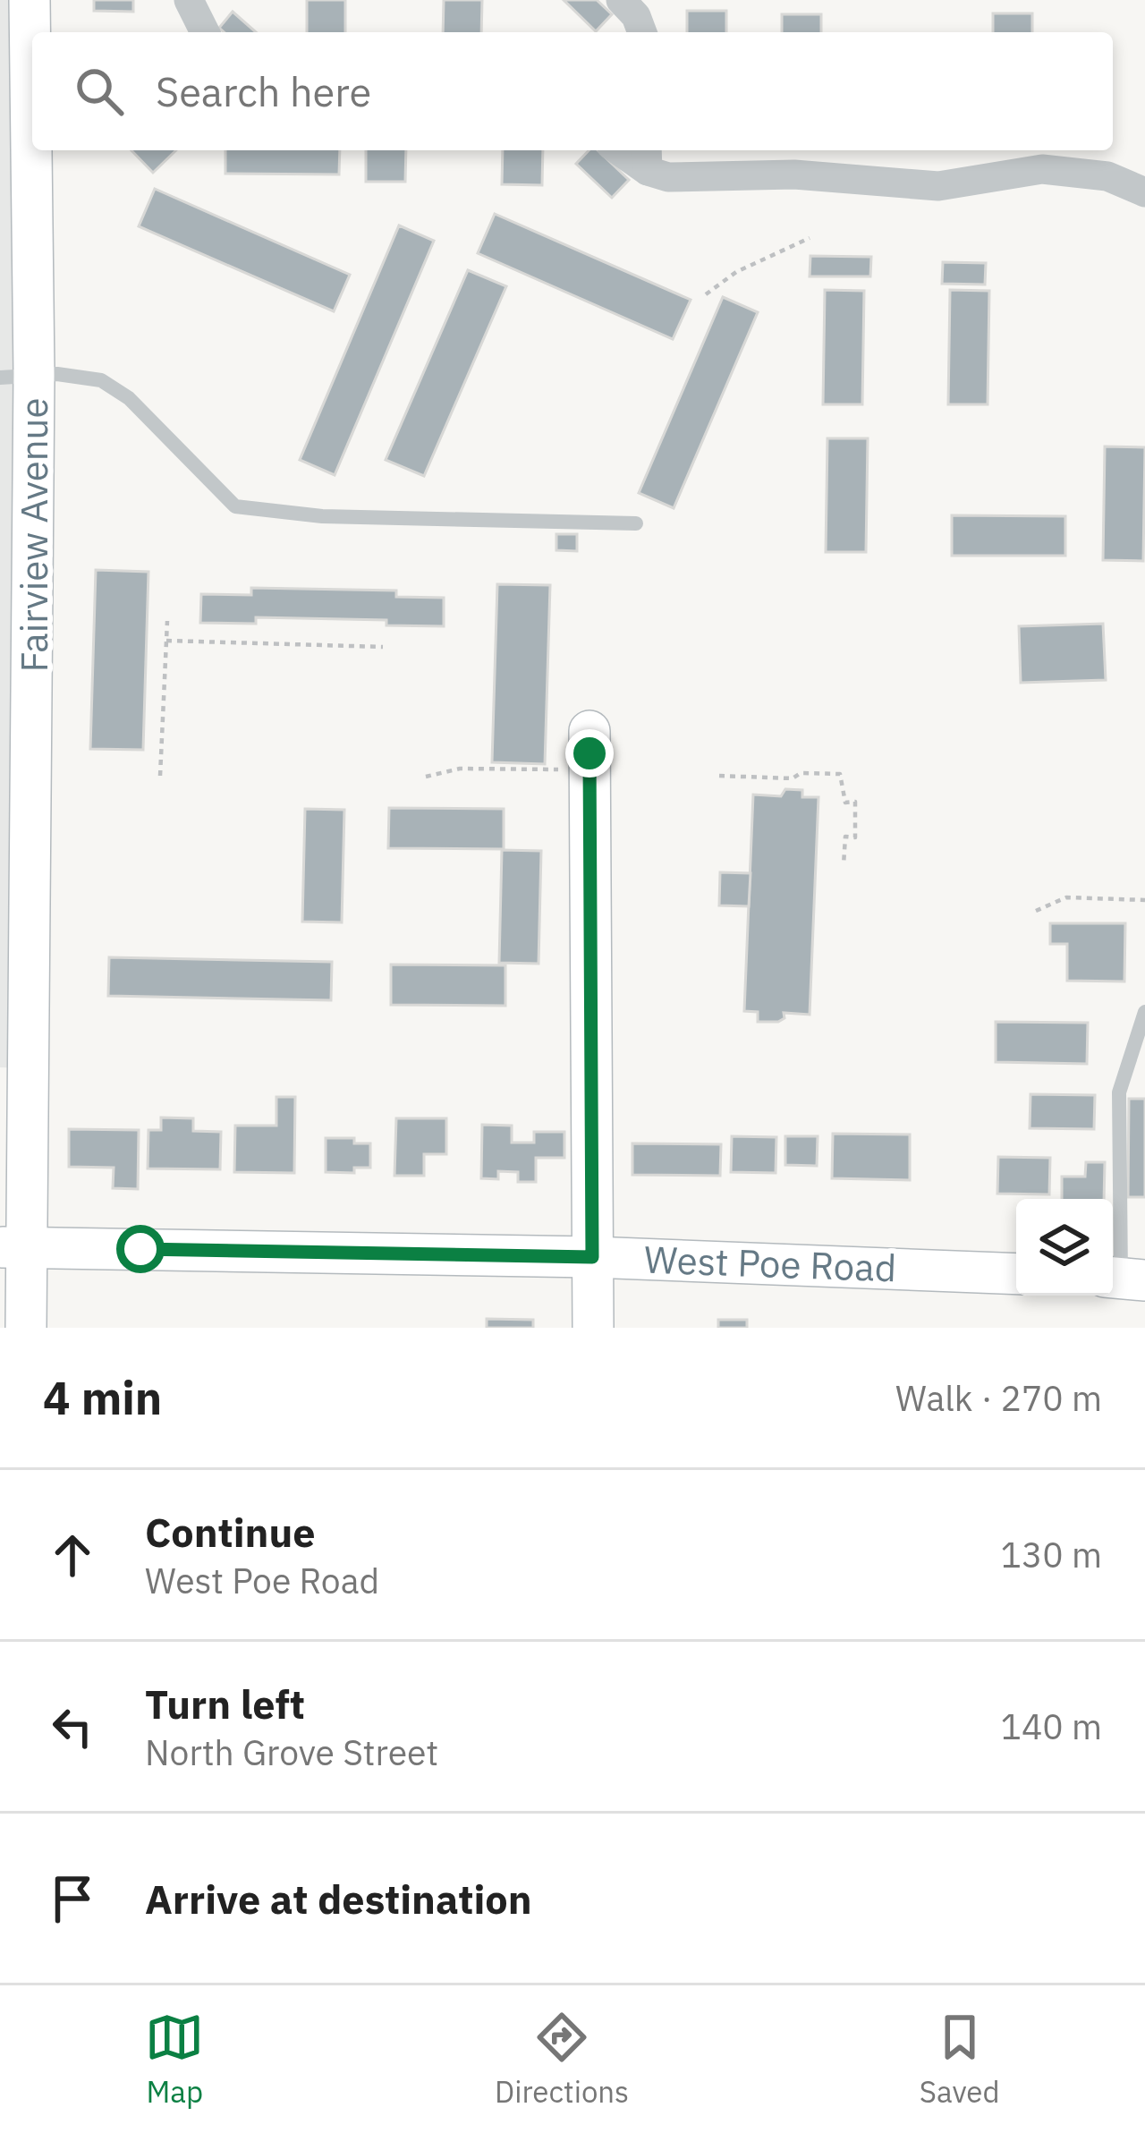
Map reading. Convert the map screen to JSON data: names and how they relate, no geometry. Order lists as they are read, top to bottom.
{
  "streets": {
    "street": ["Fairview Avenue", "West Poe Road"]
  },
  "crossings": [
    ["Fairview Avenue", "West Poe Road"]
  ],
  "page": {
    "search": "Search here",
    "heading": ["4 min", "Walk · 270 m"],
    "list": [
      ["Continue", "West Poe Road", "130 m"],
      ["Turn left", "North Grove Street", "140 m"],
      "Arrive at destination"
    ],
    "nav": ["Map", "Directions", "Saved"]
  }
}
